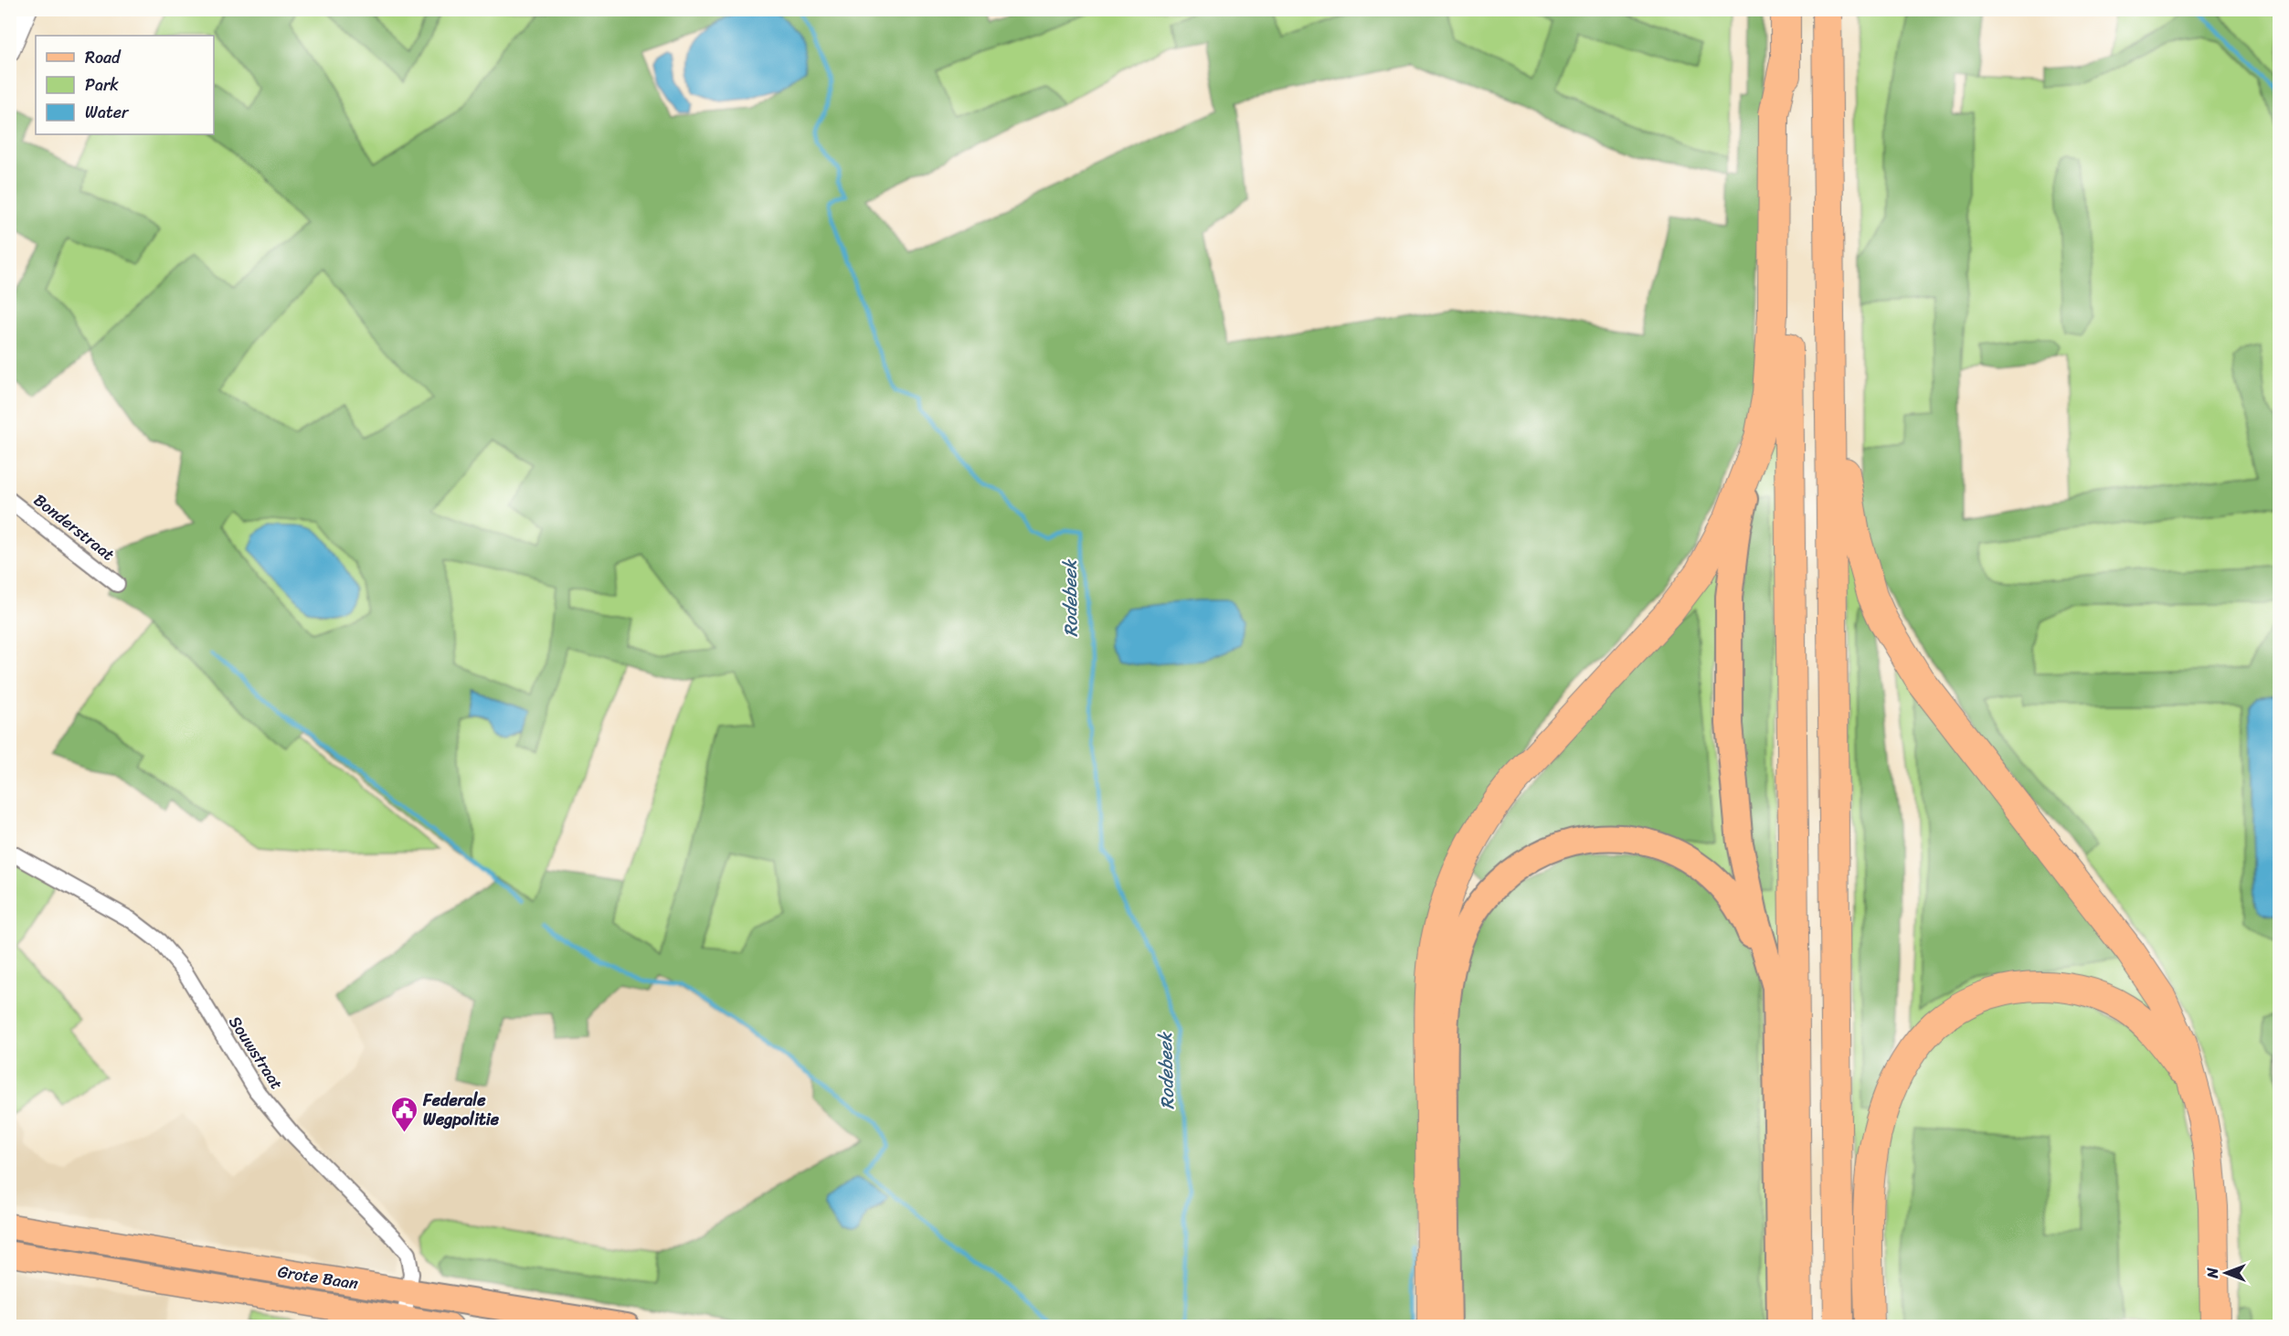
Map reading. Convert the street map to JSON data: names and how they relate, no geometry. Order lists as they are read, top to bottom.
{
  "streets": {
    "highway": ["Grote Baan"],
    "street": ["Bonderstraat", "Souwstraat"]
  },
  "crossings": [
    ["Souwstraat", "Grote Baan"]
  ],
  "water": ["Rodebeek"],
  "places": {
    "public building": ["Federale Wegpolitie"]
  },
  "legend": ["Road", "Park", "Water"],
  "north": "left"
}
